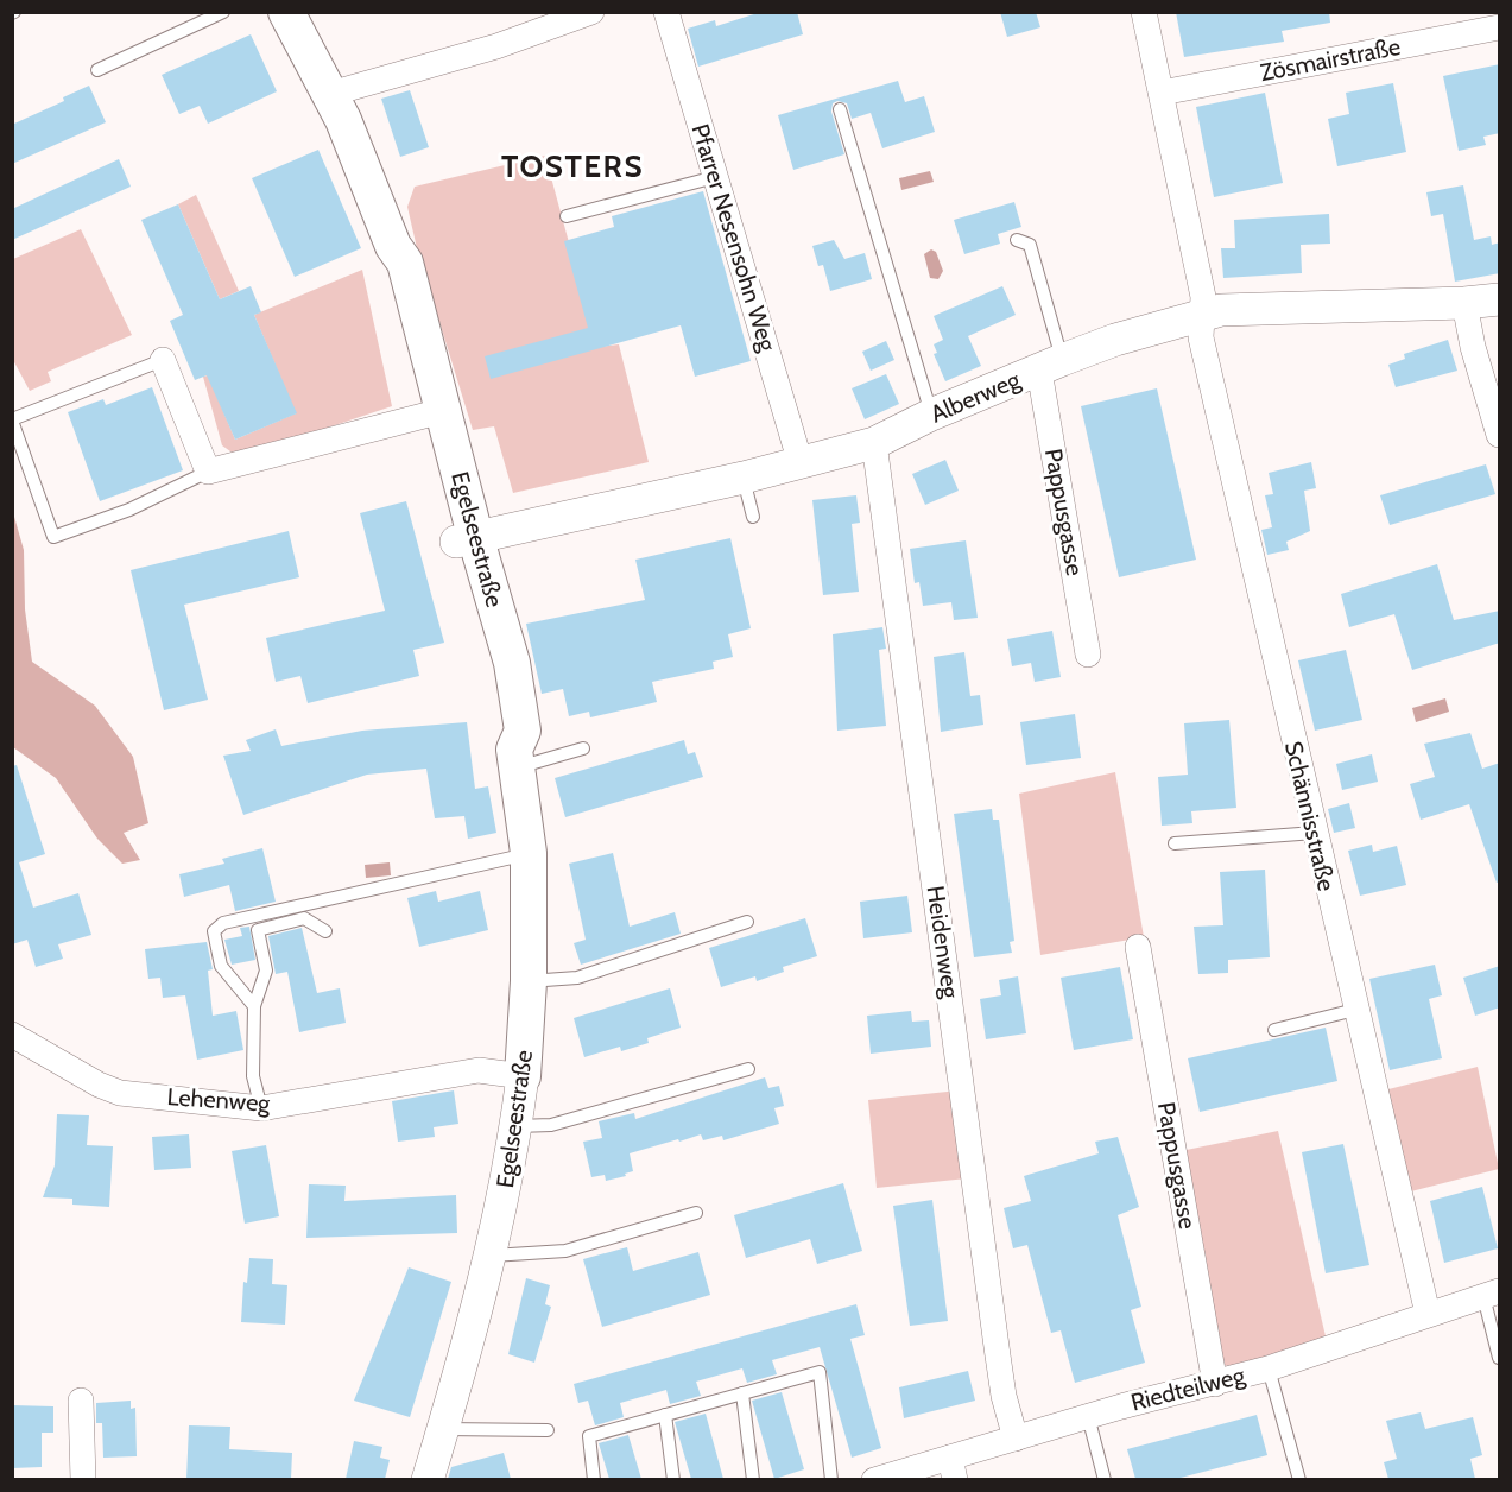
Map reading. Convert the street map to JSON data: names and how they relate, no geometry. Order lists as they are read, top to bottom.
{
  "streets": {
    "main road": ["Egelseestraße"],
    "street": [
      "Zösmairstraße",
      "Pfarrer Nesensohn Weg",
      "Alberweg",
      "Pappusgasse",
      "Schännisstraße",
      "Heidenweg",
      "Lehenweg",
      "Riedteilweg"
    ]
  },
  "crossings": [
    ["Pfarrer Nesensohn Weg", "Alberweg"],
    ["Alberweg", "Pappusgasse"],
    ["Alberweg", "Egelseestraße"],
    ["Alberweg", "Schännisstraße"],
    ["Alberweg", "Heidenweg"],
    ["Pappusgasse", "Riedteilweg"],
    ["Egelseestraße", "Lehenweg"],
    ["Schännisstraße", "Riedteilweg"],
    ["Heidenweg", "Riedteilweg"]
  ],
  "districts": ["TOSTERS"]
}
